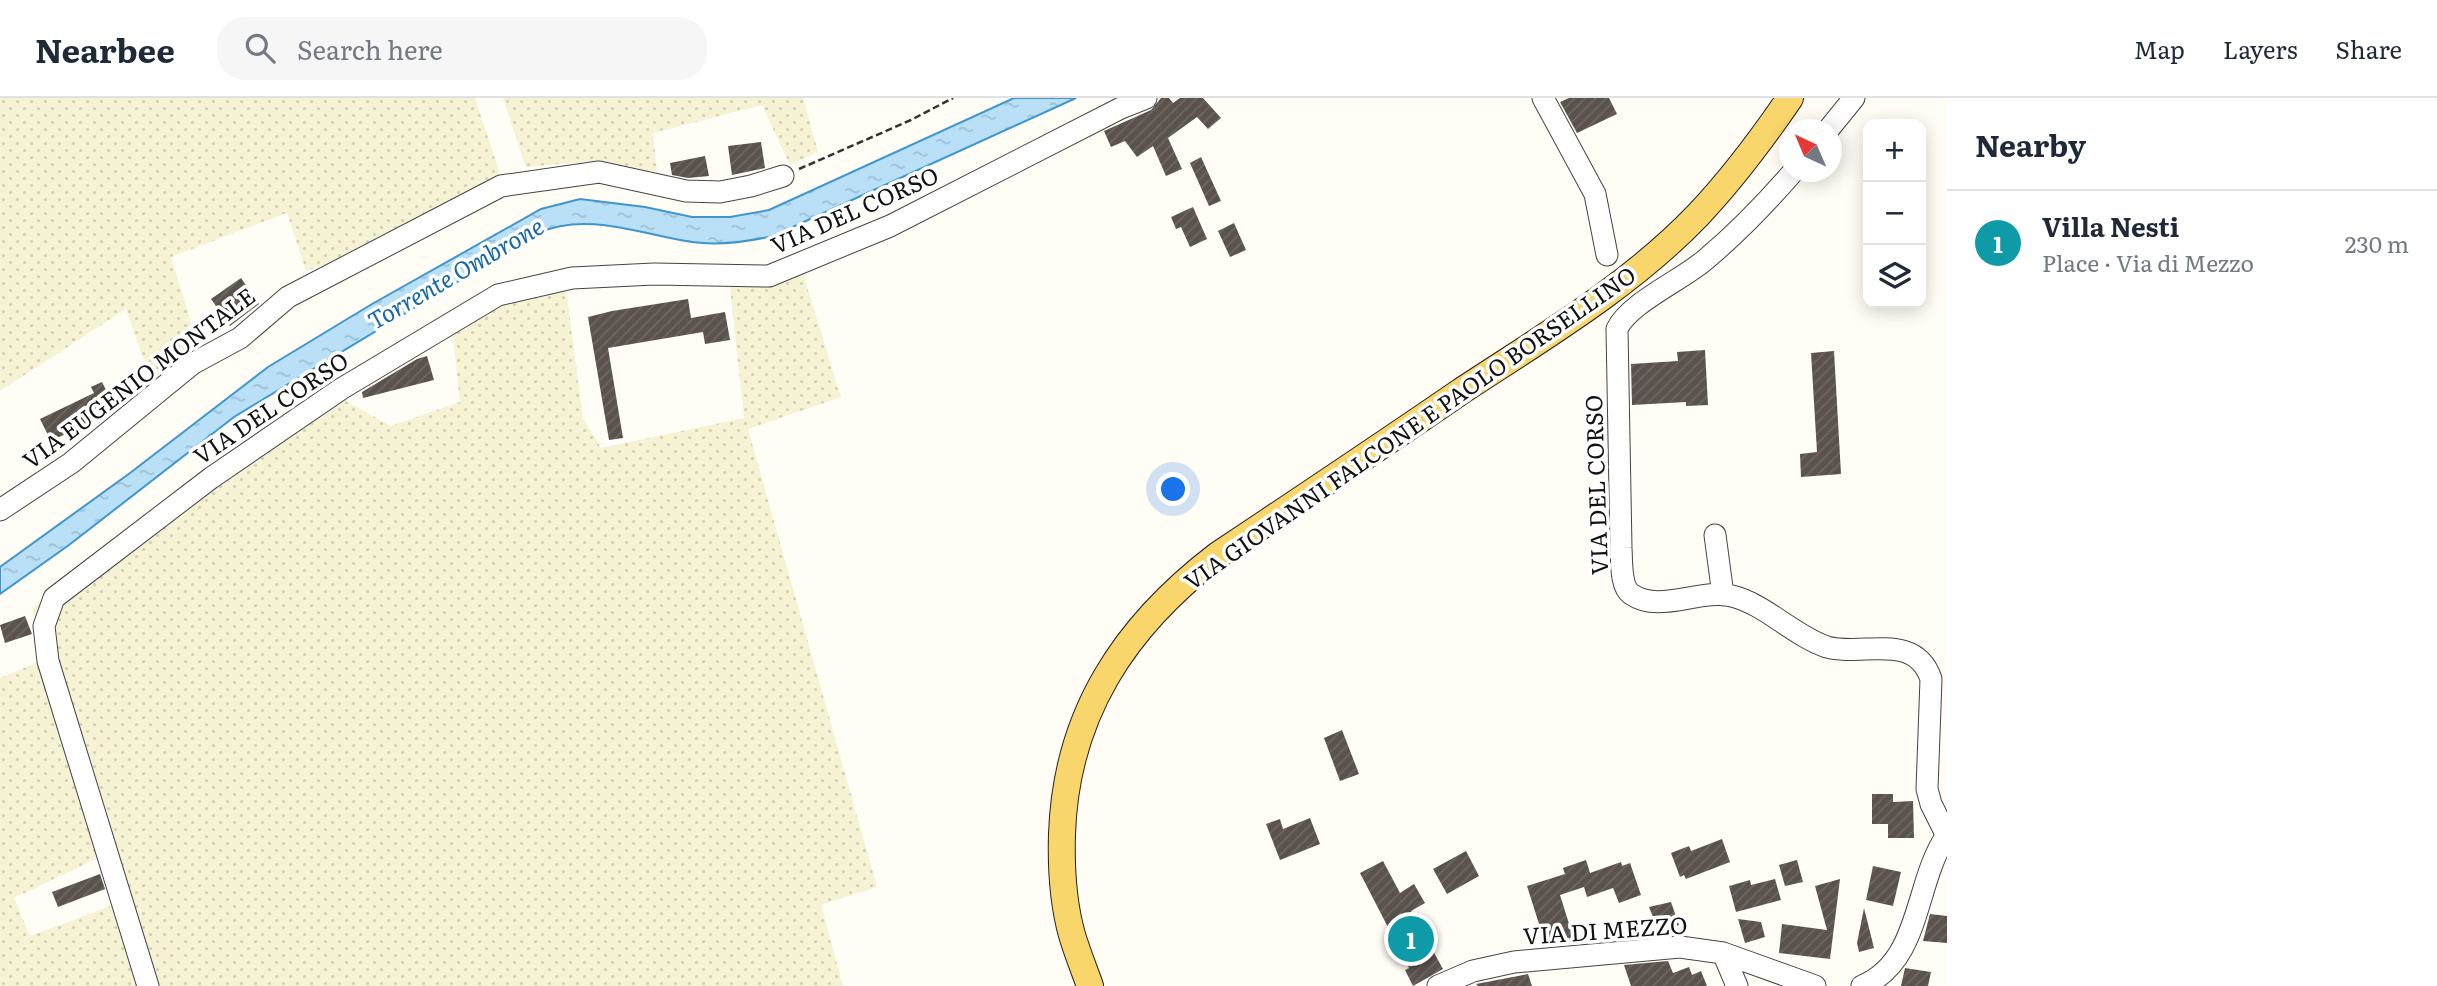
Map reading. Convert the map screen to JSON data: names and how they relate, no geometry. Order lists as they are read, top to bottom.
{
  "streets": {
    "main road": ["VIA GIOVANNI FALCONE E PAOLO BORSELLINO"],
    "street": ["VIA DEL CORSO", "VIA EUGENIO MONTALE", "VIA DI MEZZO"]
  },
  "water": ["Torrente Ombrone"],
  "north": "top left",
  "page": {
    "header": "Nearbee",
    "search": "Search here",
    "nav": ["Map", "Layers", "Share"],
    "heading": "Nearby",
    "map_buttons": ["+", "−"],
    "list": [
      {
        "mark": "1",
        "name": "Villa Nesti",
        "note": "Place · Via di Mezzo",
        "value": "230 m"
      }
    ],
    "pins": "1"
  }
}
